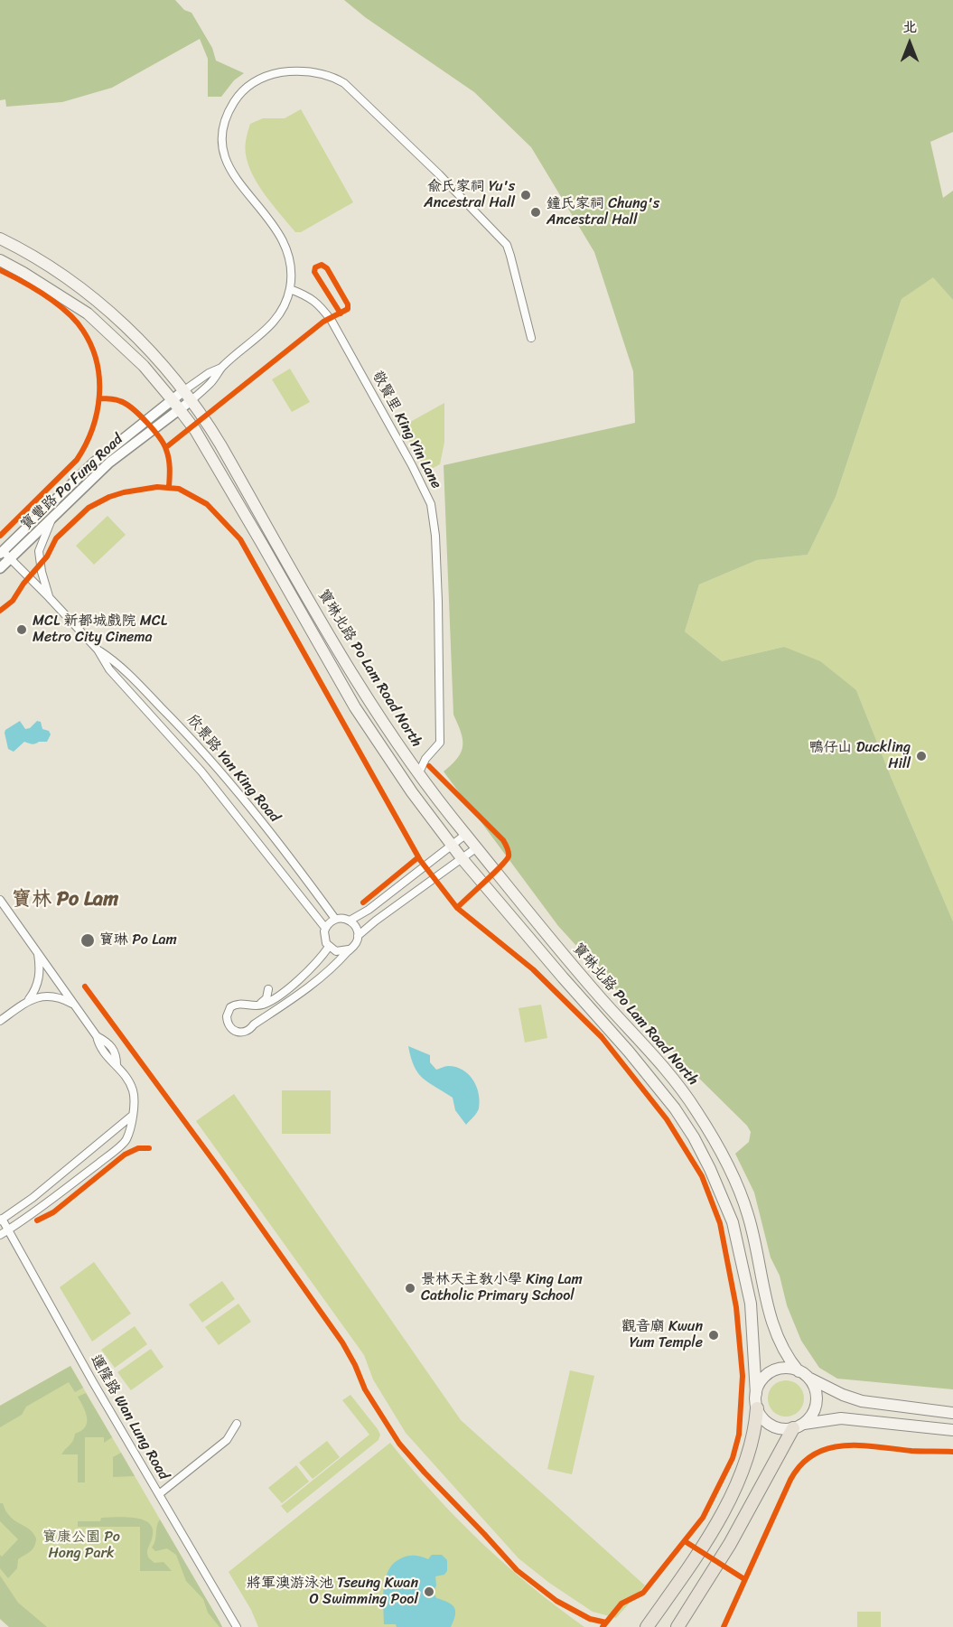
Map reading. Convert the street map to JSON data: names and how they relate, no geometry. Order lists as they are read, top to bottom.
{
  "streets": {
    "main road": ["寶琳北路 Po Lam Road North"],
    "street": [
      "敬賢里 King Yin Lane",
      "寶豐路 Po Fung Road",
      "欣景路 Yan King Road",
      "運隆路 Wan Lung Road"
    ]
  },
  "crossings": [
    ["敬賢里 King Yin Lane", "寶琳北路 Po Lam Road North"],
    ["寶豐路 Po Fung Road", "寶琳北路 Po Lam Road North"],
    ["寶豐路 Po Fung Road", "欣景路 Yan King Road"]
  ],
  "districts": ["寶林 Po Lam"],
  "parks": ["寶康公園 Po Hong Park"],
  "places": [
    "俞氏家祠 Yu's Ancestral Hall",
    "鐘氏家祠 Chung's Ancestral Hall",
    "MCL 新都城戲院 MCL Metro City Cinema",
    "鴨仔山 Duckling Hill",
    "寶琳 Po Lam",
    "景林天主教小學 King Lam Catholic Primary School",
    "觀音廟 Kwun Yum Temple",
    "將軍澳游泳池 Tseung Kwan O Swimming Pool"
  ],
  "north": "top"
}
